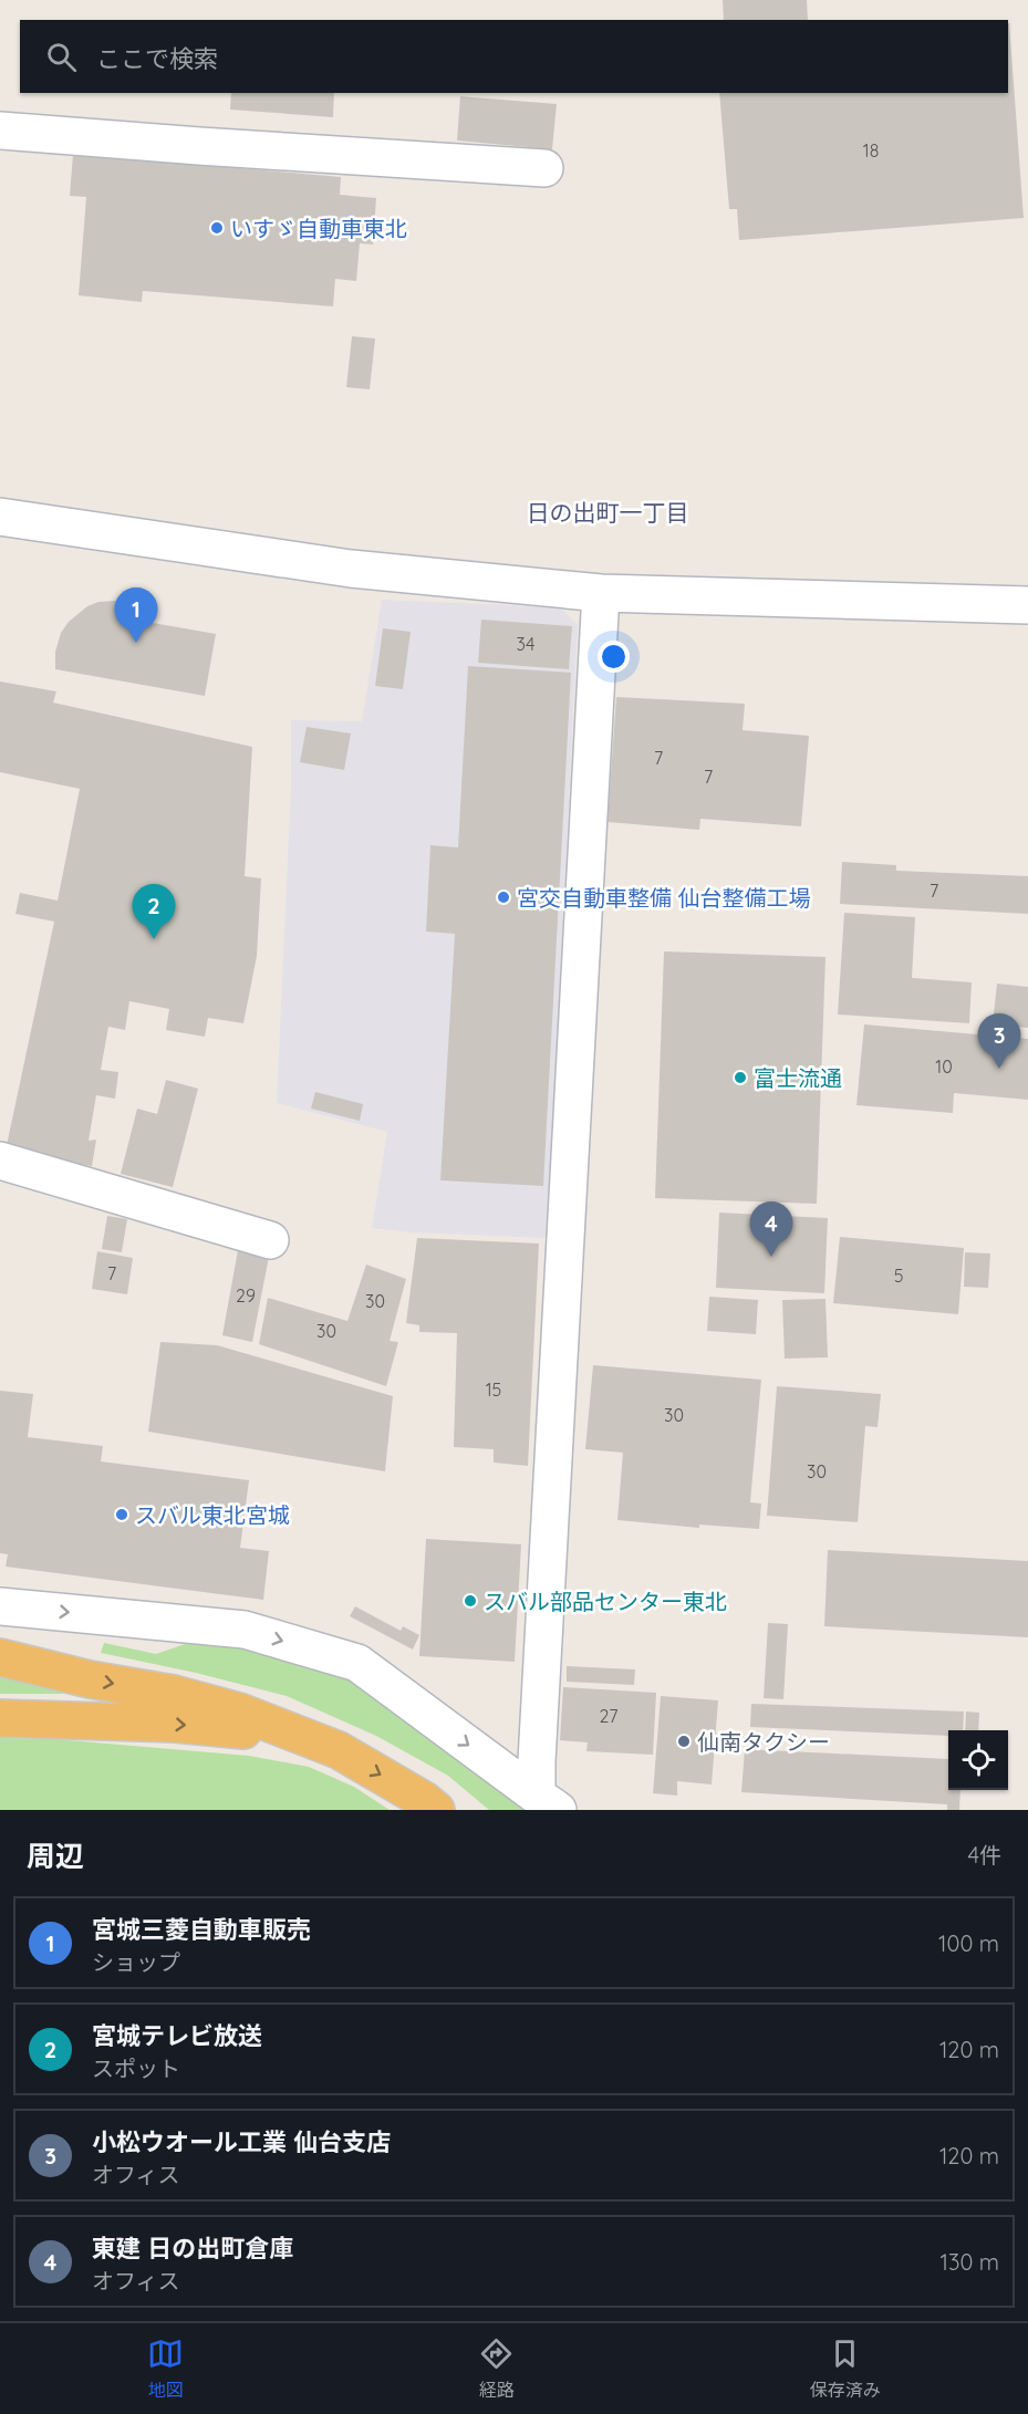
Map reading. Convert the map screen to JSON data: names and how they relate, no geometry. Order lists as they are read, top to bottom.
{
  "districts": ["日の出町一丁目"],
  "places": [
    "いすゞ自動車東北",
    "宮交自動車整備 仙台整備工場",
    "富士流通",
    "スバル東北宮城",
    "スバル部品センター東北",
    "仙南タクシー"
  ],
  "house_numbers": [
    "18",
    "34",
    "7",
    "7",
    "7",
    "10",
    "7",
    "5",
    "29",
    "30",
    "30",
    "15",
    "30",
    "30",
    "27"
  ],
  "page": {
    "search": "ここで検索",
    "pins": [
      "1",
      "2",
      "3",
      "4"
    ],
    "heading": ["周辺", "4件"],
    "list": [
      {
        "mark": "1",
        "name": "宮城三菱自動車販売",
        "note": "ショップ",
        "value": "100 m"
      },
      {
        "mark": "2",
        "name": "宮城テレビ放送",
        "note": "スポット",
        "value": "120 m"
      },
      {
        "mark": "3",
        "name": "小松ウオール工業 仙台支店",
        "note": "オフィス",
        "value": "120 m"
      },
      {
        "mark": "4",
        "name": "東建 日の出町倉庫",
        "note": "オフィス",
        "value": "130 m"
      }
    ],
    "nav": ["地図", "経路", "保存済み"]
  }
}
